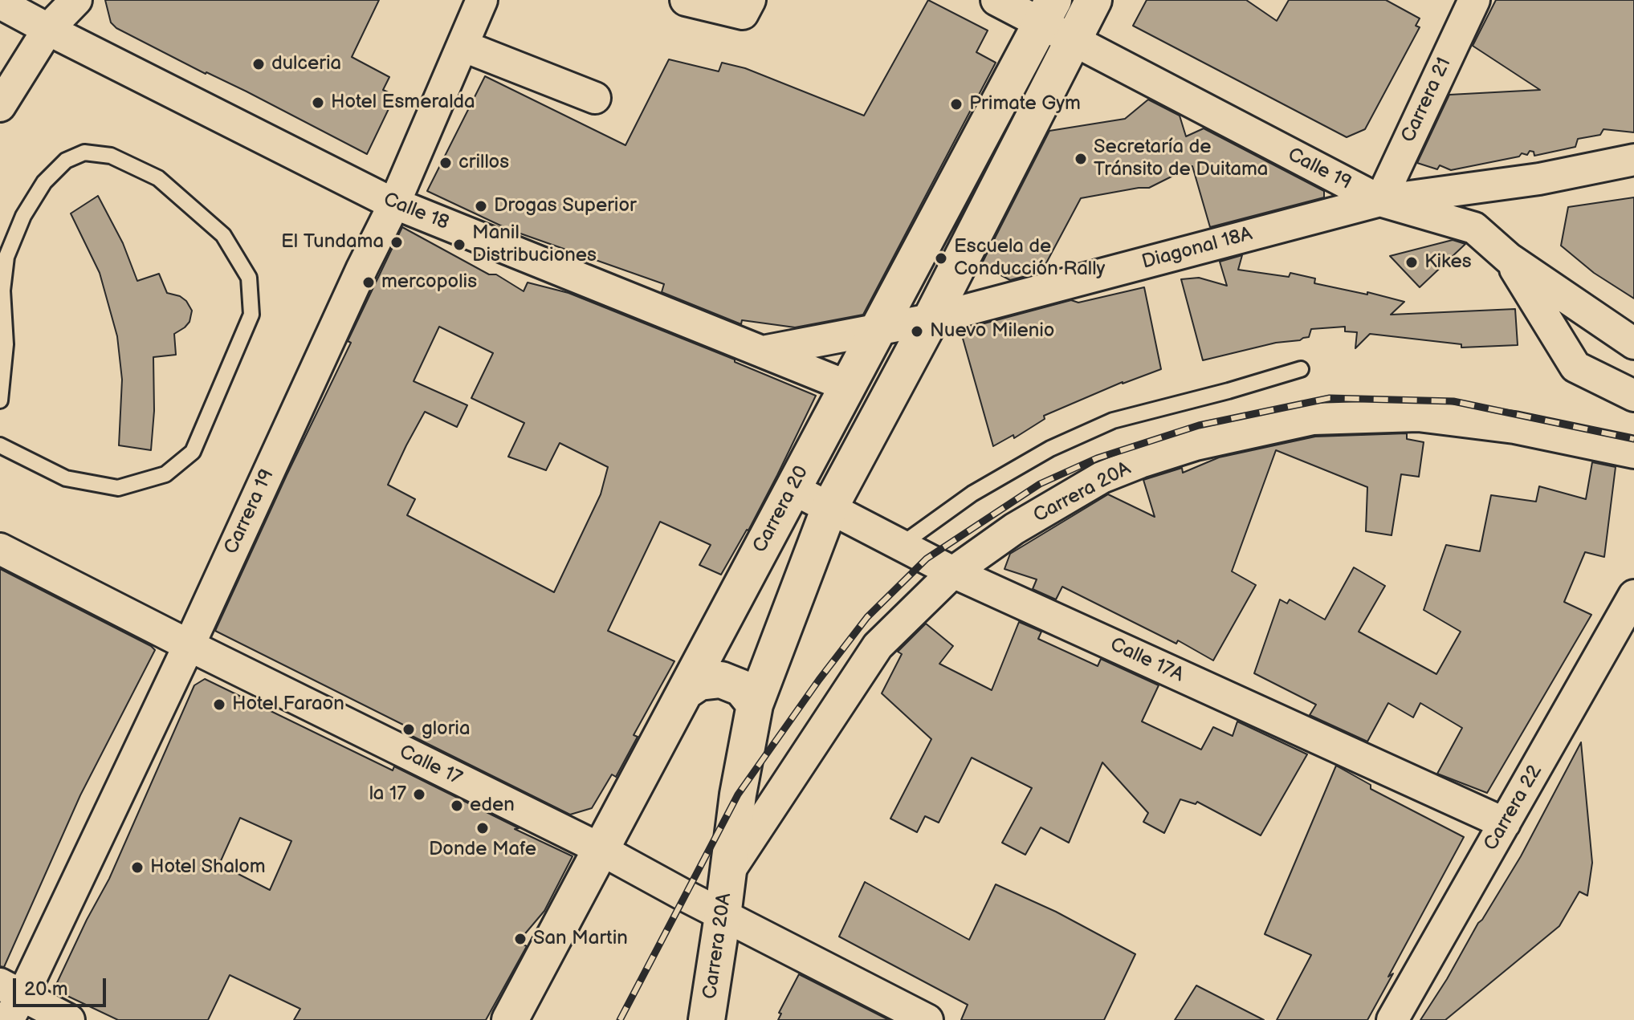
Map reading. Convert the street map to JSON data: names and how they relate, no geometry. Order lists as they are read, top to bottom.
{
  "streets": {
    "street": [
      "Carrera 21",
      "Calle 19",
      "Calle 18",
      "Diagonal 18A",
      "Carrera 20A",
      "Carrera 20",
      "Carrera 19",
      "Calle 17A",
      "Calle 17",
      "Carrera 22"
    ]
  },
  "crossings": [
    ["Carrera 21", "Calle 19"],
    ["Carrera 21", "Diagonal 18A"],
    ["Calle 19", "Diagonal 18A"],
    ["Calle 19", "Carrera 20A"],
    ["Calle 19", "Carrera 20"],
    ["Calle 18", "Diagonal 18A"],
    ["Calle 18", "Carrera 20"],
    ["Calle 18", "Carrera 19"],
    ["Diagonal 18A", "Carrera 20A"],
    ["Diagonal 18A", "Carrera 20"],
    ["Carrera 20A", "Calle 17A"],
    ["Carrera 20A", "Calle 17"],
    ["Carrera 20", "Calle 17A"],
    ["Carrera 20", "Calle 17"],
    ["Carrera 19", "Calle 17"],
    ["Calle 17A", "Carrera 22"]
  ],
  "places": [
    "dulceria",
    "Hotel Esmeralda",
    "Primate Gym",
    "Secretaría de Tránsito de Duitama",
    "crillos",
    "Drogas Superior",
    "El Tundama",
    "Manil Distribuciones",
    "Escuela de Conducción Rally",
    "Kikes",
    "mercopolis",
    "Nuevo Milenio",
    "Hotel Faraon",
    "gloria",
    "la 17",
    "eden",
    "Donde Mafe",
    "Hotel Shalom",
    "San Martin"
  ],
  "scale_bar": "20 m"
}
